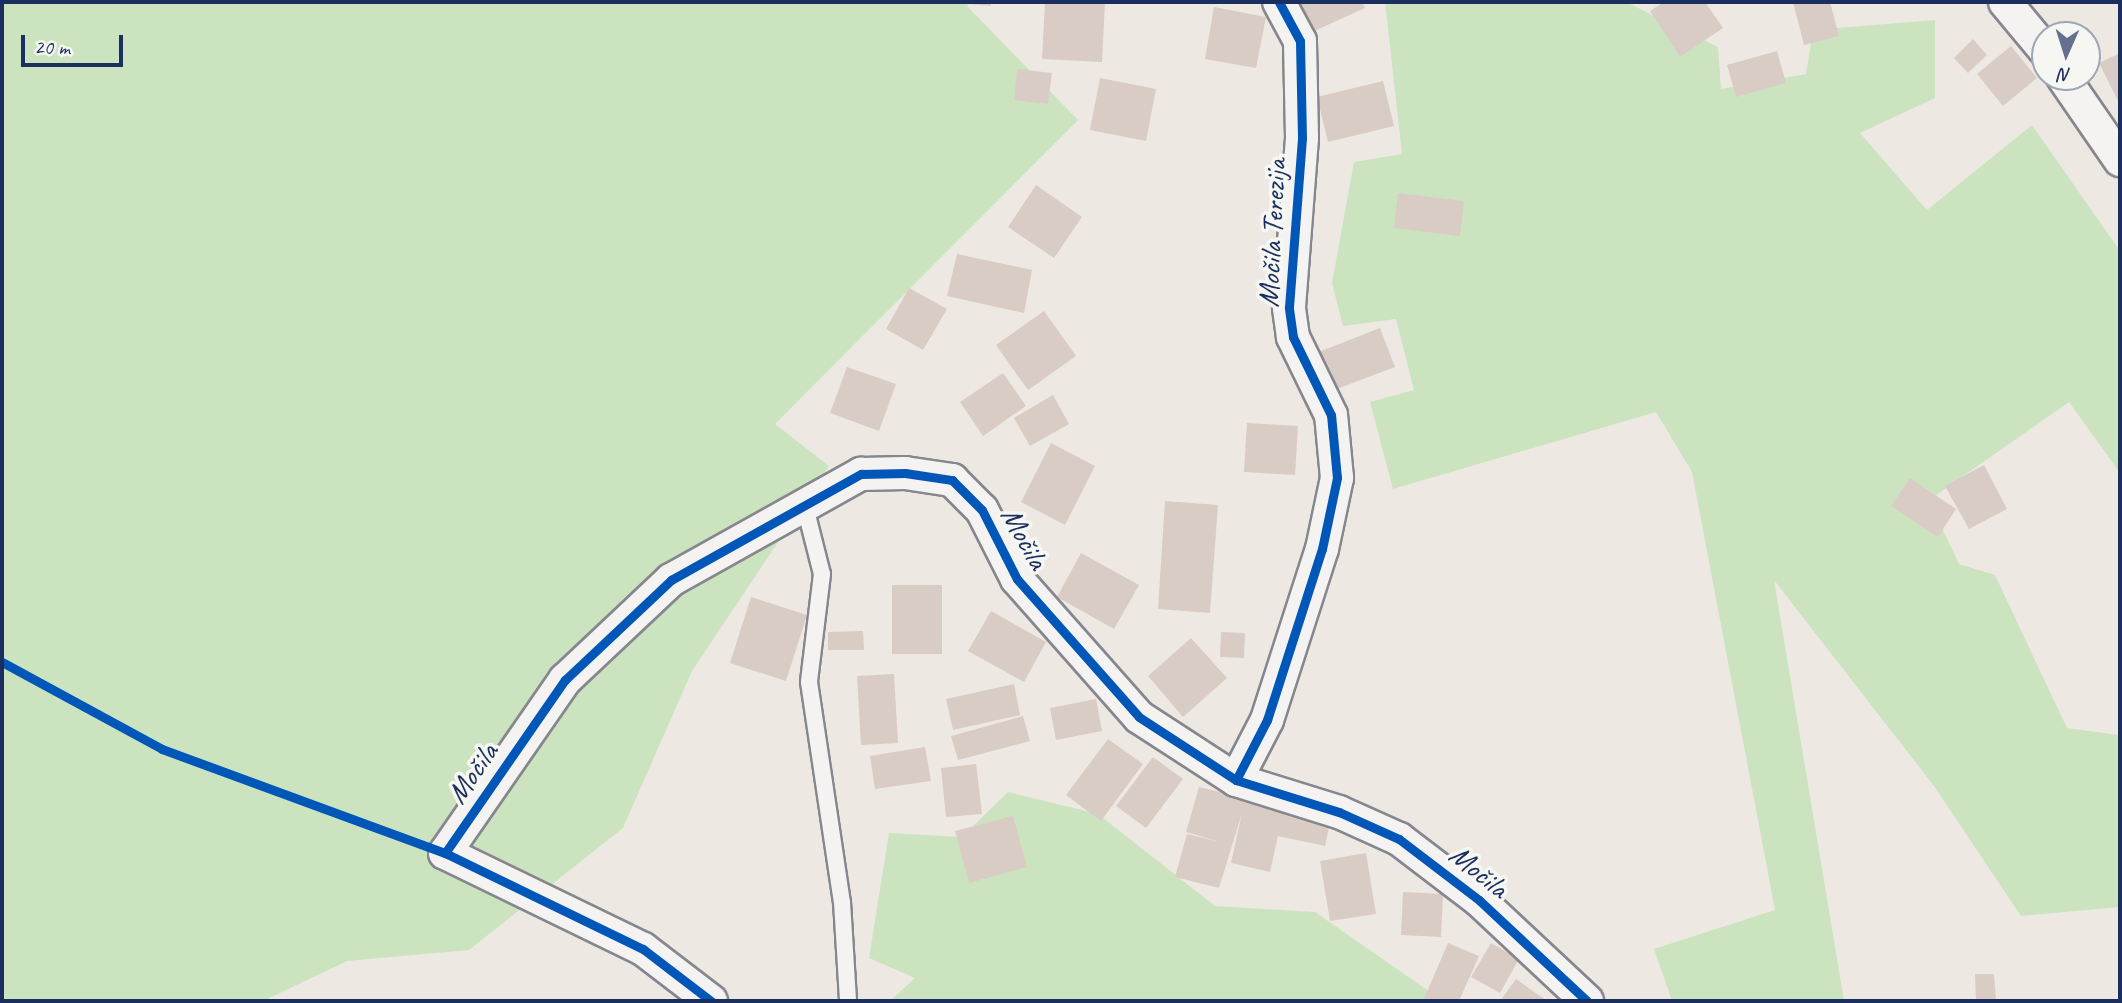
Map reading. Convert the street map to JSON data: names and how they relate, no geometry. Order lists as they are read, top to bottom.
{
  "streets": {
    "street": ["Močila Terezija", "Močila"]
  },
  "crossings": [
    ["Močila Terezija", "Močila"]
  ],
  "scale_bar": "20 m",
  "north": "bottom"
}
